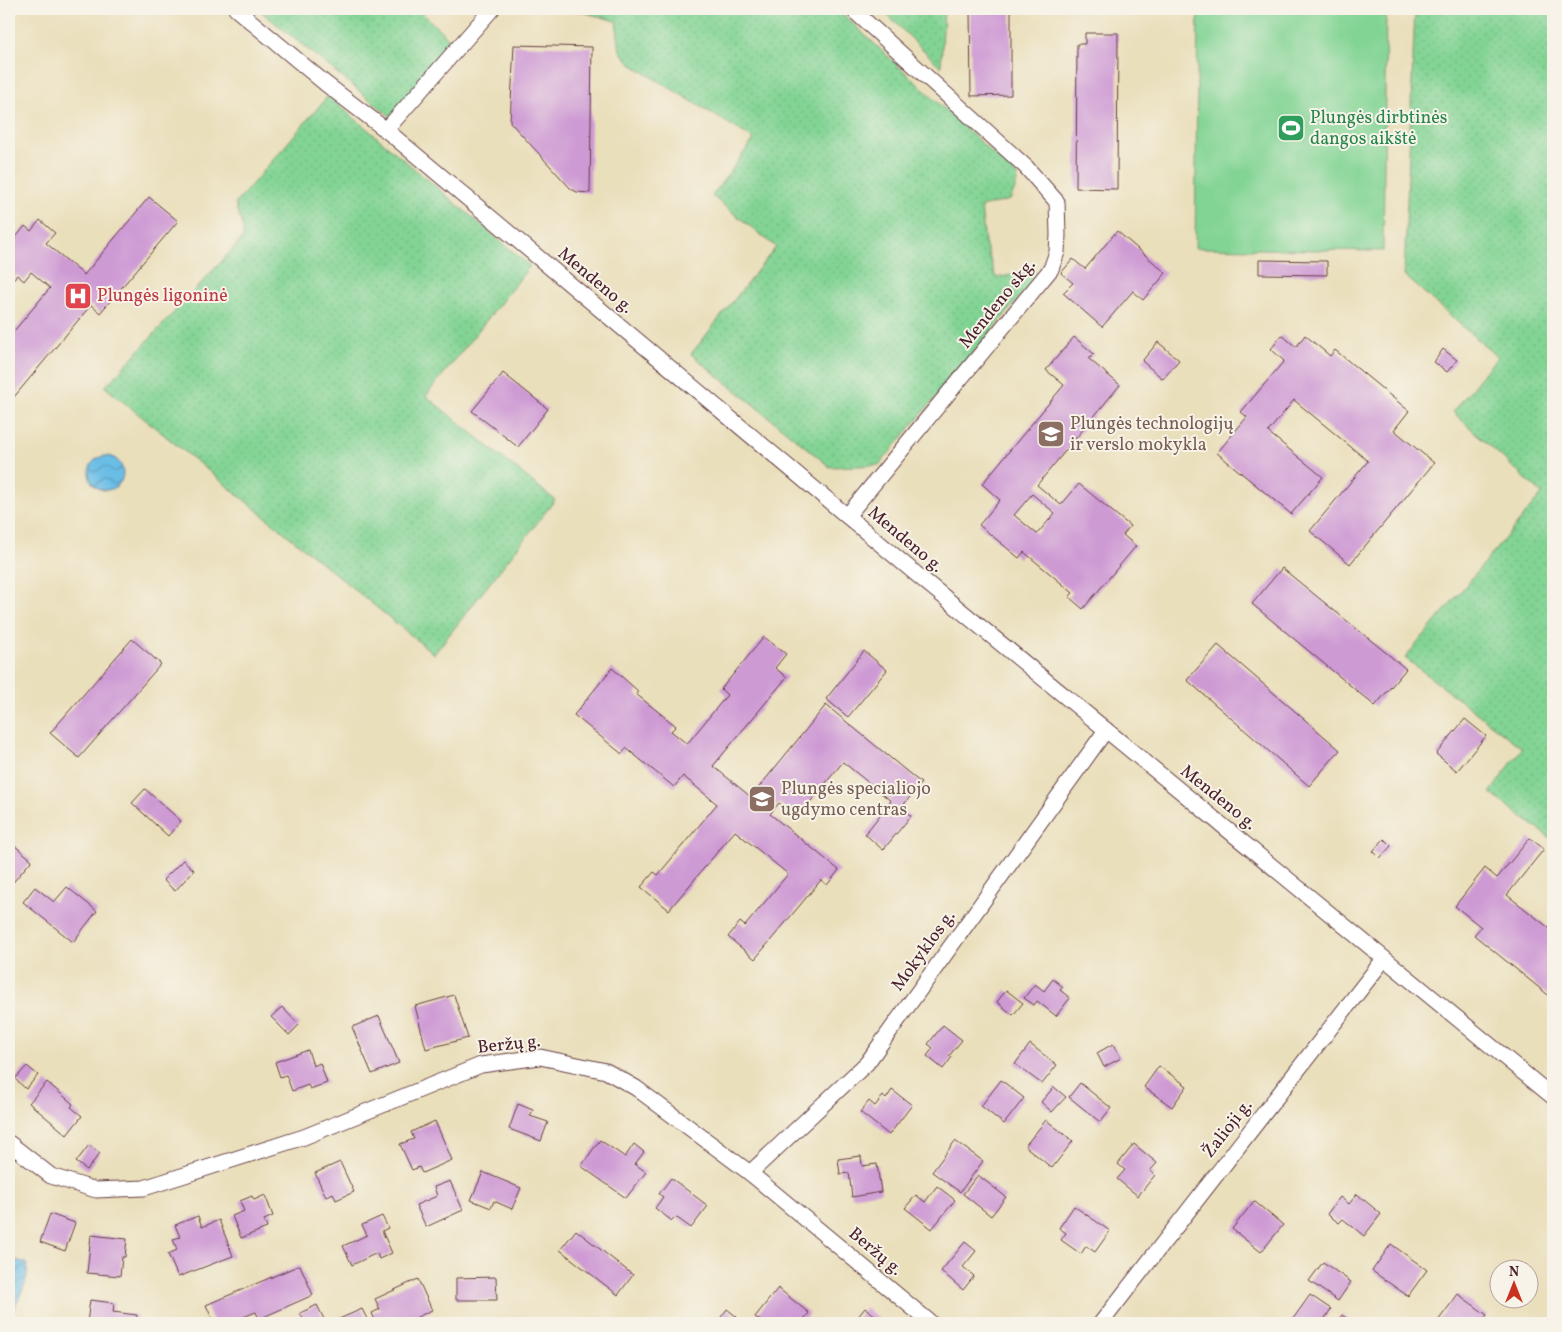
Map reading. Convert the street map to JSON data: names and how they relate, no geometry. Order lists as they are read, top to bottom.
{
  "streets": {
    "street": [
      "Mendeno g.",
      "Mendeno skg.",
      "Mokyklos g.",
      "Beržų g.",
      "Žalioji g."
    ]
  },
  "crossings": [
    ["Mendeno g.", "Mendeno skg."],
    ["Mendeno g.", "Mokyklos g."],
    ["Mendeno g.", "Žalioji g."],
    ["Mokyklos g.", "Beržų g."]
  ],
  "places": {
    "sports": ["Plungės dirbtinės dangos aikštė"],
    "hospital": ["Plungės ligoninė"],
    "school or university": ["Plungės technologijų ir verslo mokykla", "Plungės specialiojo ugdymo centras"]
  },
  "north": "top"
}
